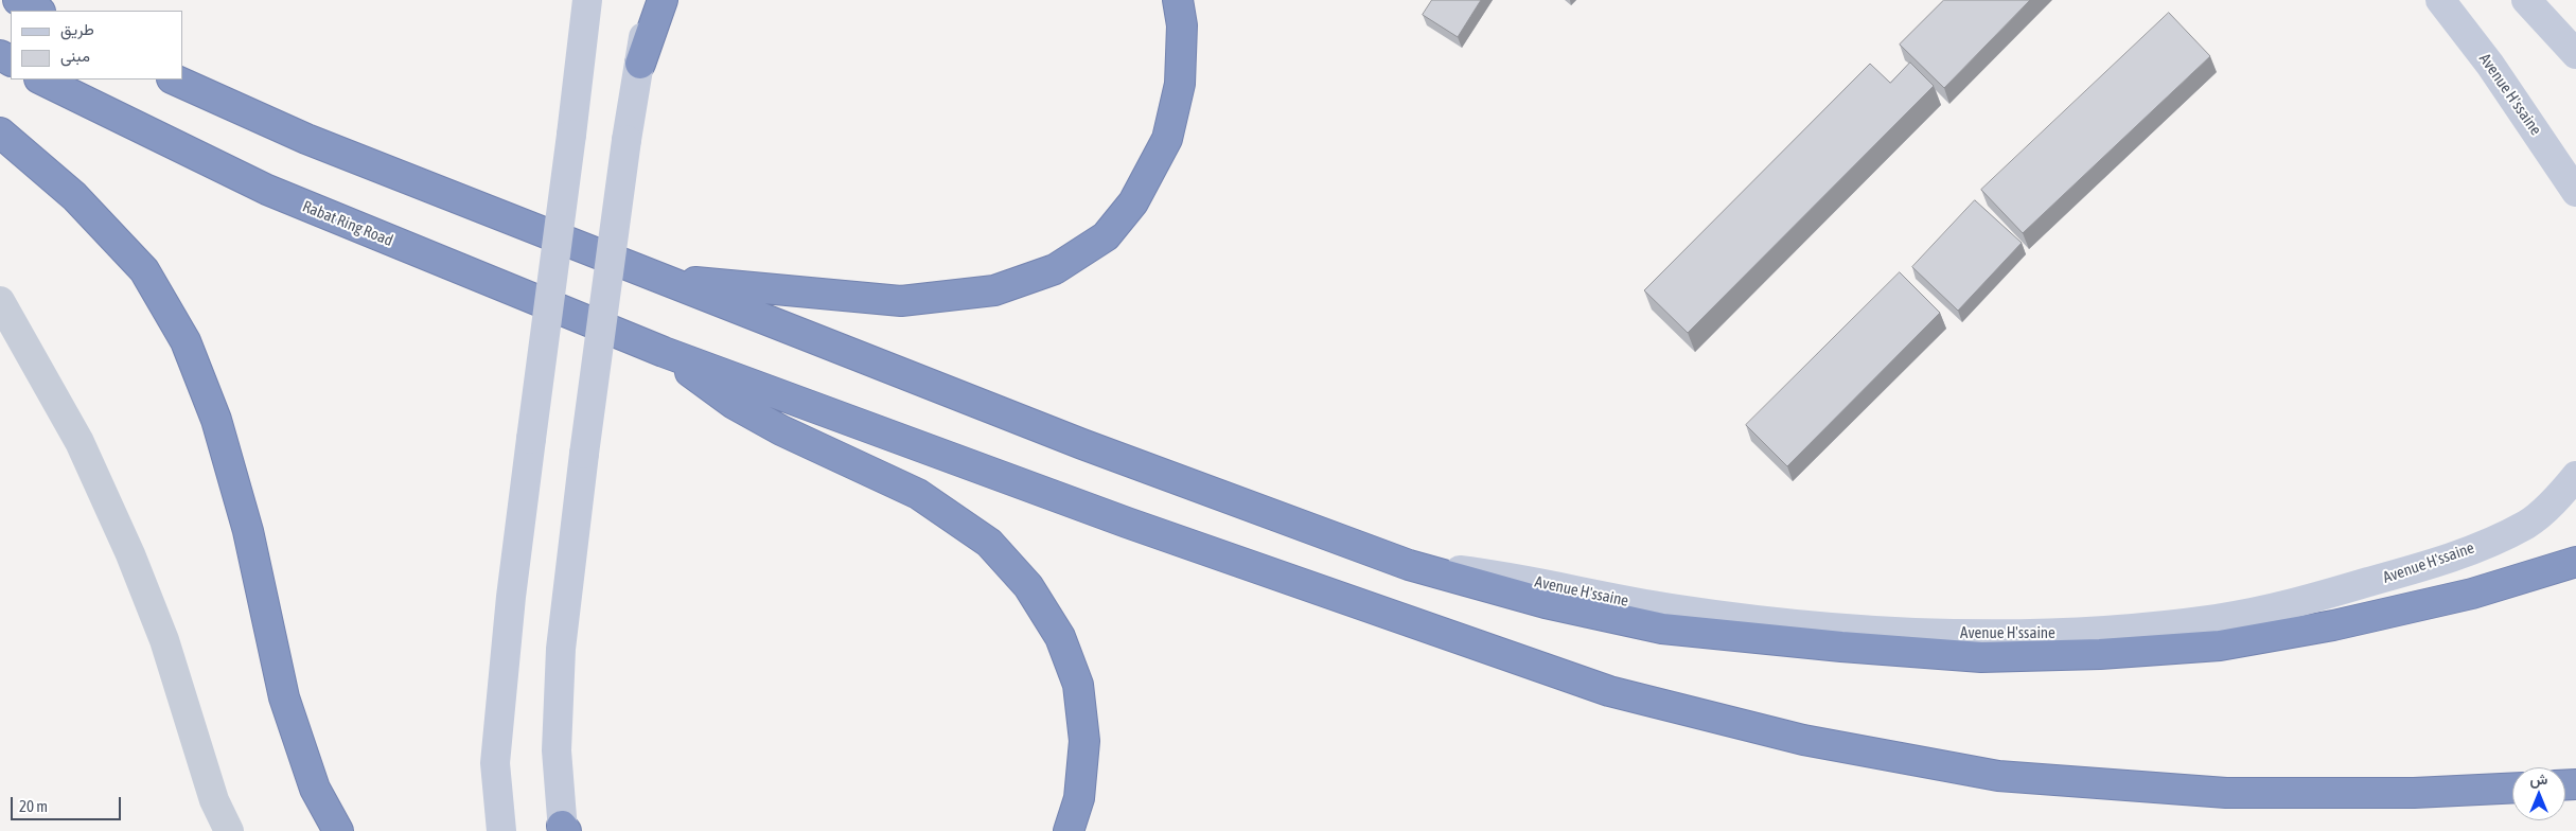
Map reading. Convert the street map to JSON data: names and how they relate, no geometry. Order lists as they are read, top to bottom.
{
  "streets": {
    "highway": ["Rabat Ring Road"],
    "street": ["Avenue H'ssaine"]
  },
  "legend": ["طريق", "مبنى"],
  "scale_bar": "20 m",
  "north": "top"
}
